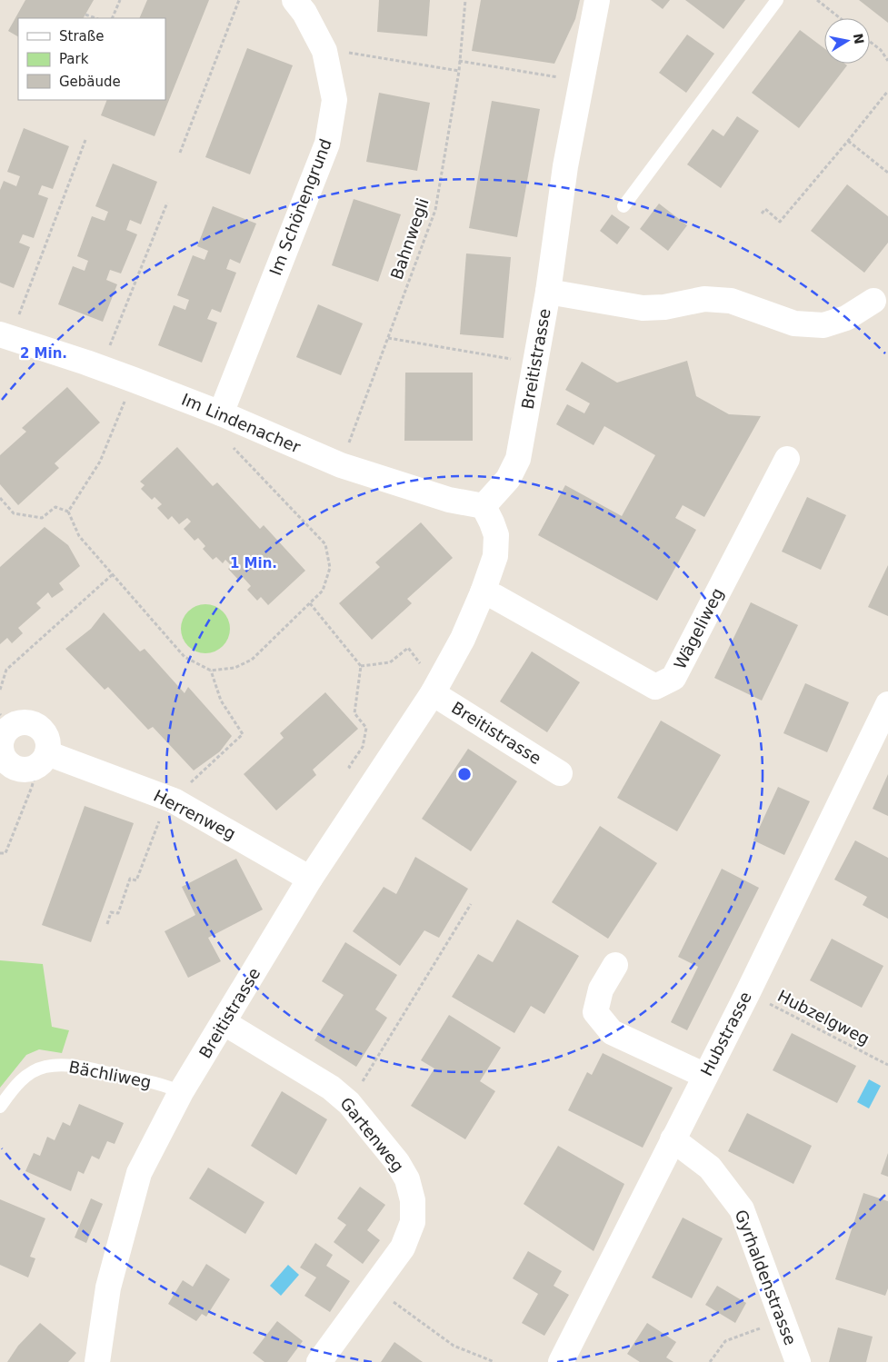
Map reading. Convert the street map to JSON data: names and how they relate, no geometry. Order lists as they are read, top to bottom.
{
  "streets": {
    "street": [
      "Im Schönengrund",
      "Breitistrasse",
      "Im Lindenacher",
      "Wägeliweg",
      "Herrenweg",
      "Hubstrasse",
      "Gartenweg",
      "Gyrhaldenstrasse"
    ],
    "lane": ["Bächliweg"],
    "path": ["Bahnwegli", "Hubzelgweg"]
  },
  "crossings": [
    ["Im Schönengrund", "Im Lindenacher"],
    ["Breitistrasse", "Im Lindenacher"],
    ["Breitistrasse", "Wägeliweg"],
    ["Breitistrasse", "Herrenweg"],
    ["Breitistrasse", "Bächliweg"],
    ["Breitistrasse", "Gartenweg"],
    ["Hubzelgweg", "Hubstrasse"],
    ["Hubstrasse", "Gyrhaldenstrasse"]
  ],
  "legend": ["Straße", "Park", "Gebäude"],
  "north": "right",
  "rings": ["2 Min.", "1 Min."]
}
